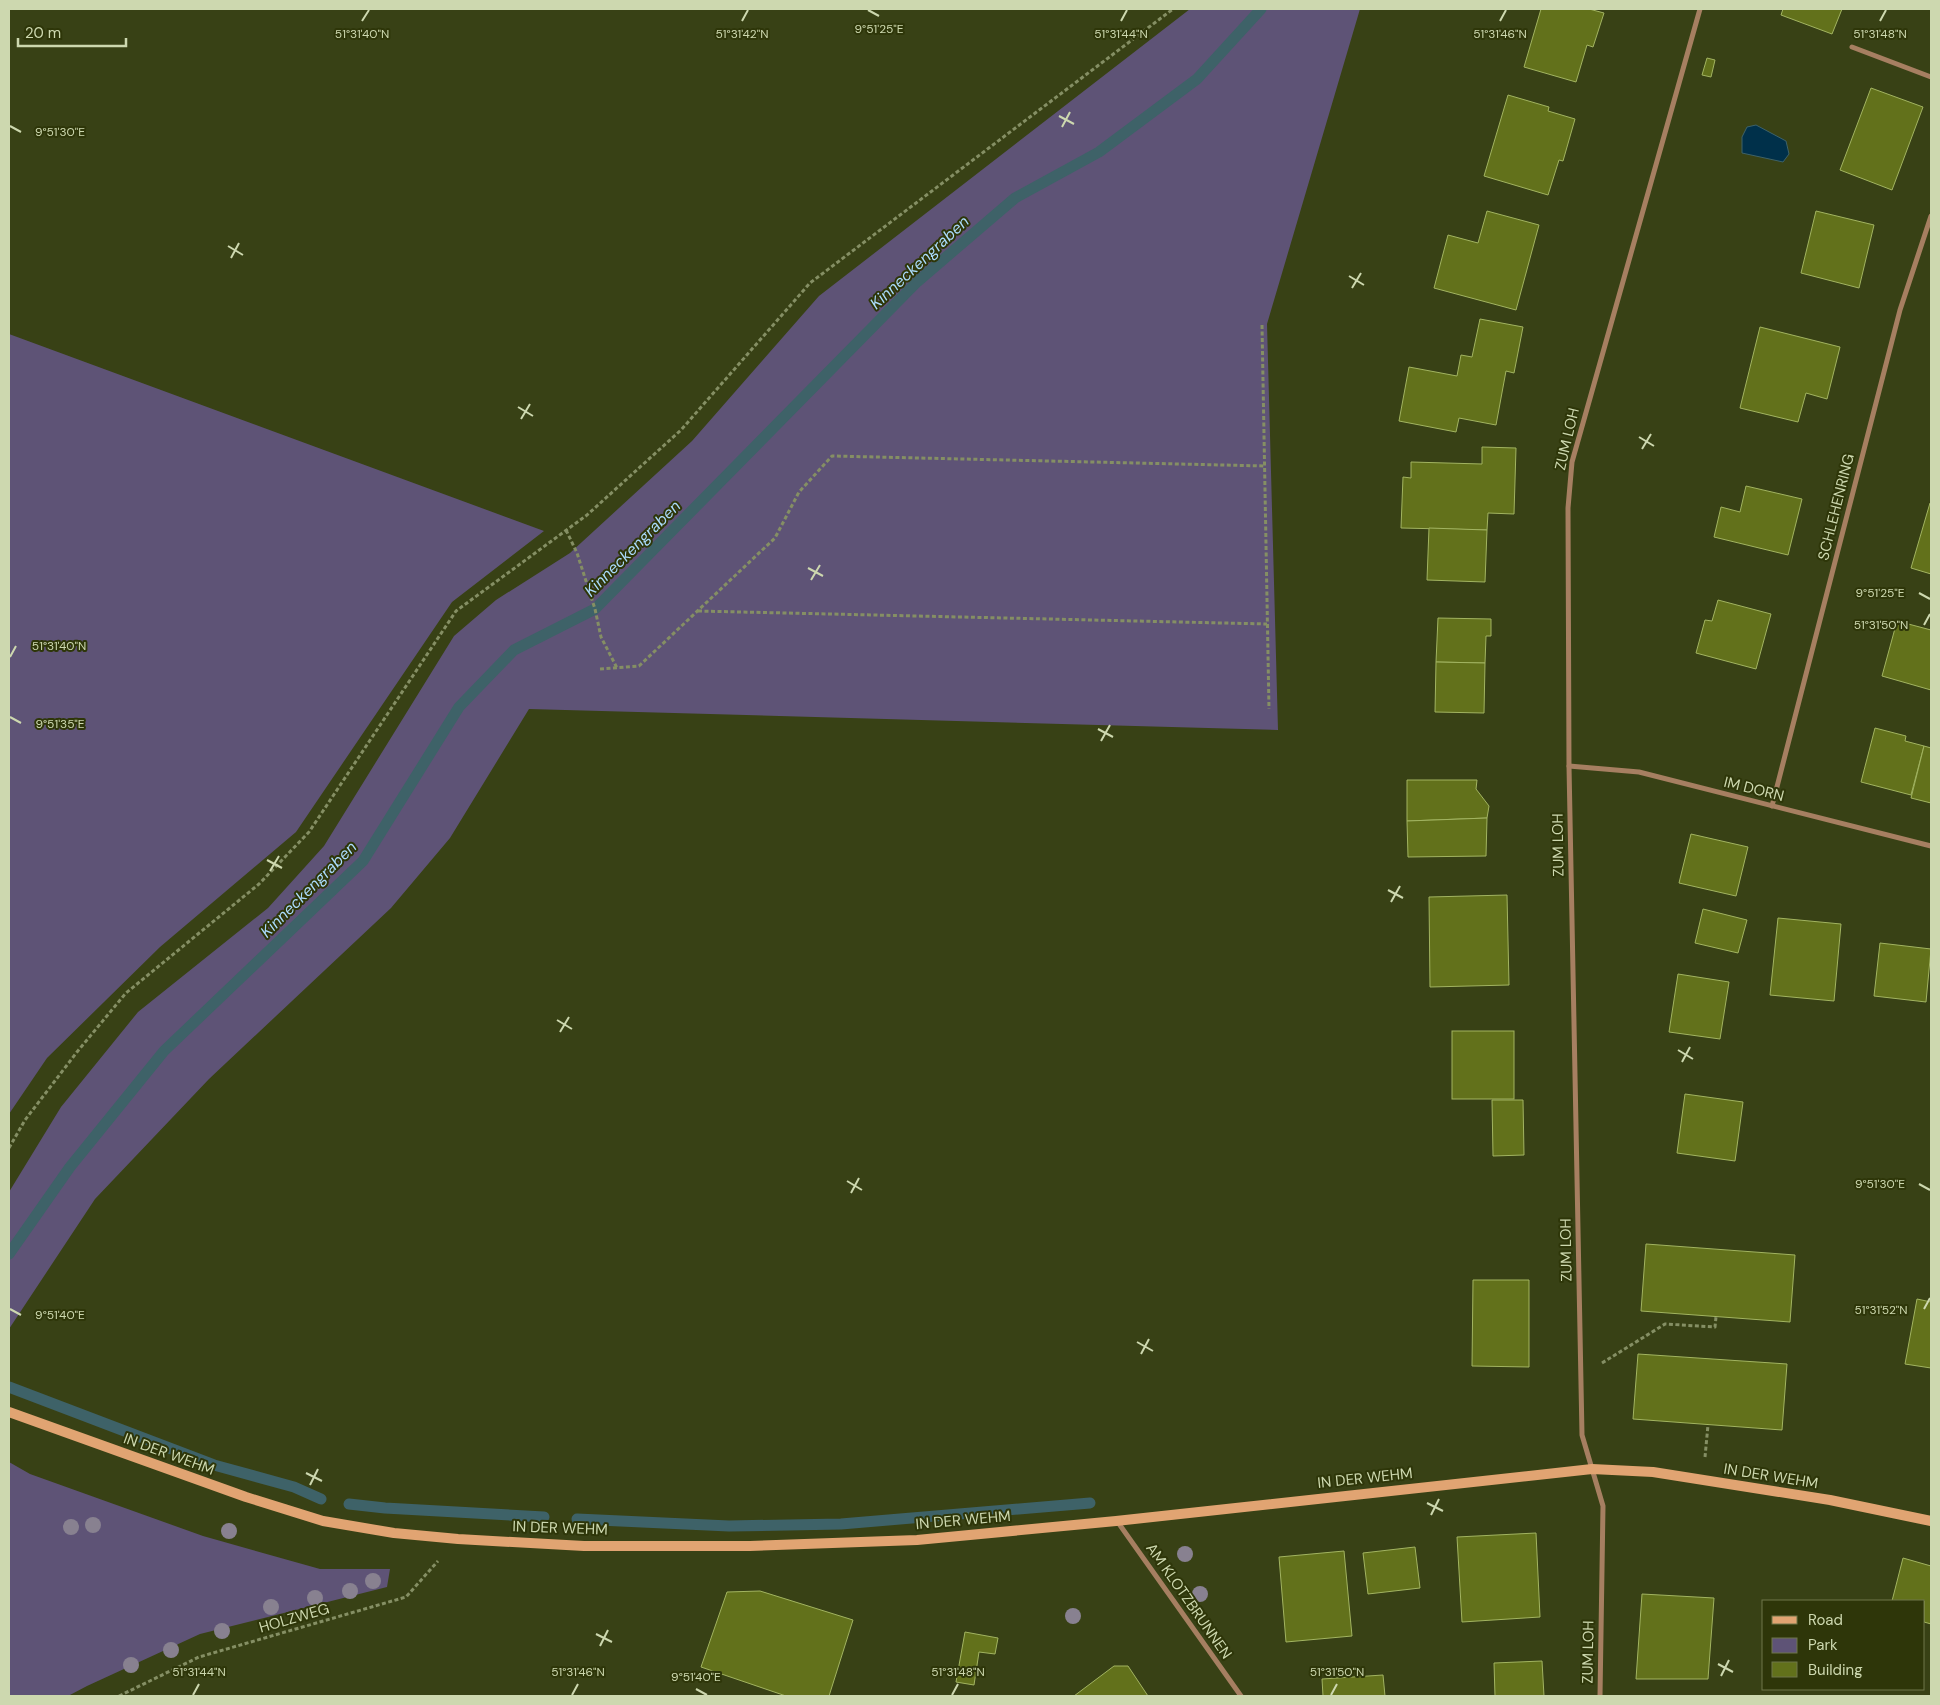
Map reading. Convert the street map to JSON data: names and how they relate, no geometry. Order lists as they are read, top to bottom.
{
  "streets": {
    "street": [
      "ZUM LOH",
      "SCHLEHENRING",
      "IM DORN",
      "IN DER WEHM",
      "AM KLOTZBRUNNEN"
    ],
    "path": ["HOLZWEG"]
  },
  "crossings": [
    ["ZUM LOH", "IM DORN"],
    ["ZUM LOH", "IN DER WEHM"],
    ["SCHLEHENRING", "IM DORN"],
    ["IN DER WEHM", "AM KLOTZBRUNNEN"],
    ["IN DER WEHM", "HOLZWEG"]
  ],
  "water": ["Kinneckengraben"],
  "legend": ["Road", "Park", "Building"],
  "scale_bar": "20 m",
  "coordinates": [
    "9°51'25\"E",
    "51°31'40\"N",
    "51°31'42\"N",
    "51°31'44\"N",
    "51°31'46\"N",
    "51°31'48\"N",
    "9°51'30\"E",
    "51°31'50\"N",
    "9°51'35\"E",
    "51°31'52\"N",
    "9°51'40\"E"
  ]
}
